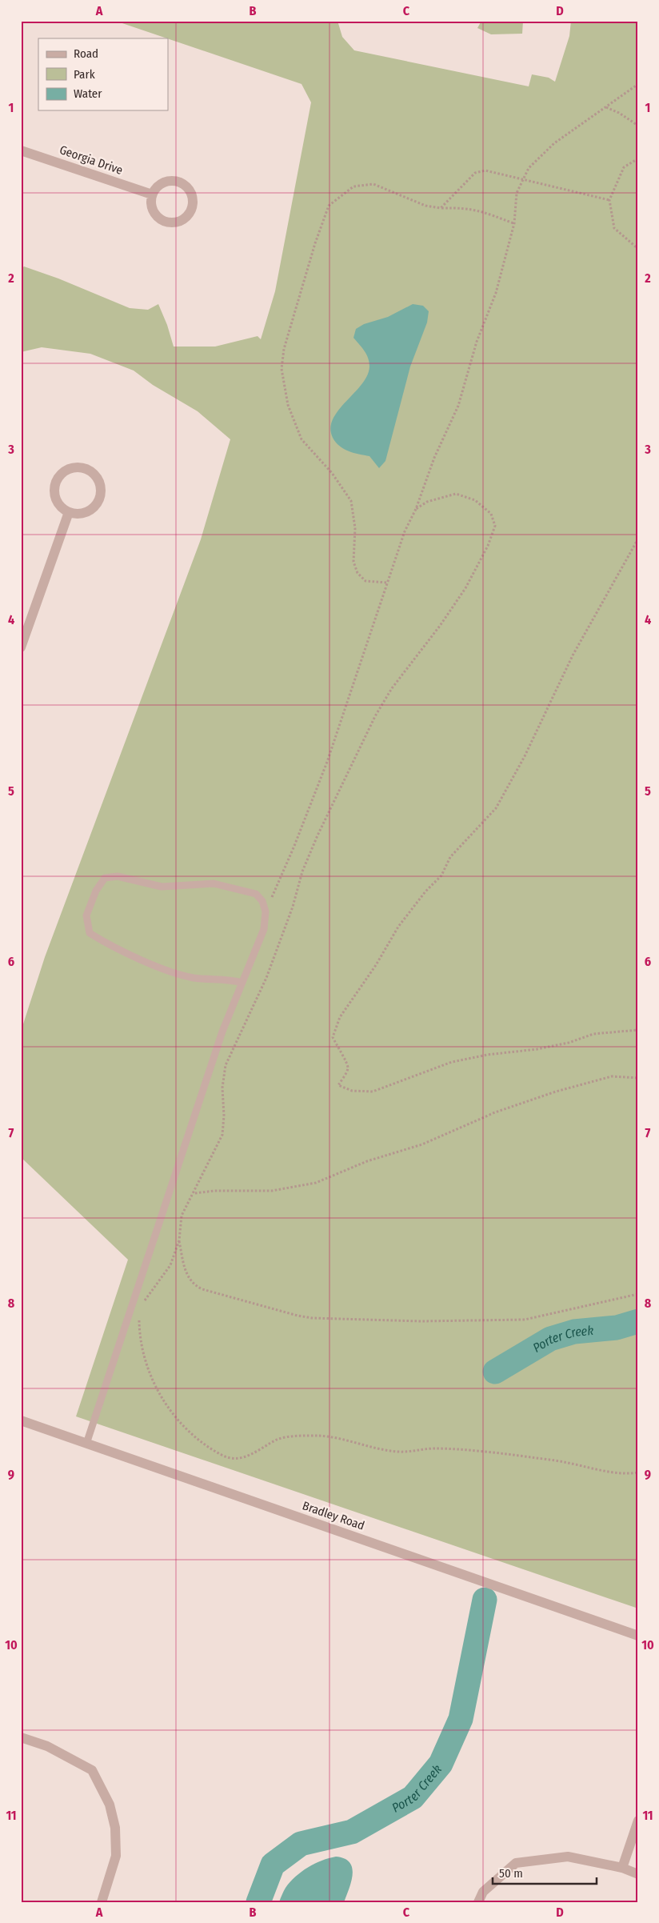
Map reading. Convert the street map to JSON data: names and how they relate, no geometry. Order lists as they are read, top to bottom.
{
  "streets": {
    "street": ["Georgia Drive", "Bradley Road"]
  },
  "water": ["Porter Creek"],
  "legend": ["Road", "Park", "Water"],
  "scale_bar": "50 m",
  "grid": {
    "columns": [
      "A",
      "B",
      "C",
      "D"
    ],
    "rows": [
      "1",
      "2",
      "3",
      "4",
      "5",
      "6",
      "7",
      "8",
      "9",
      "10",
      "11"
    ]
  }
}
